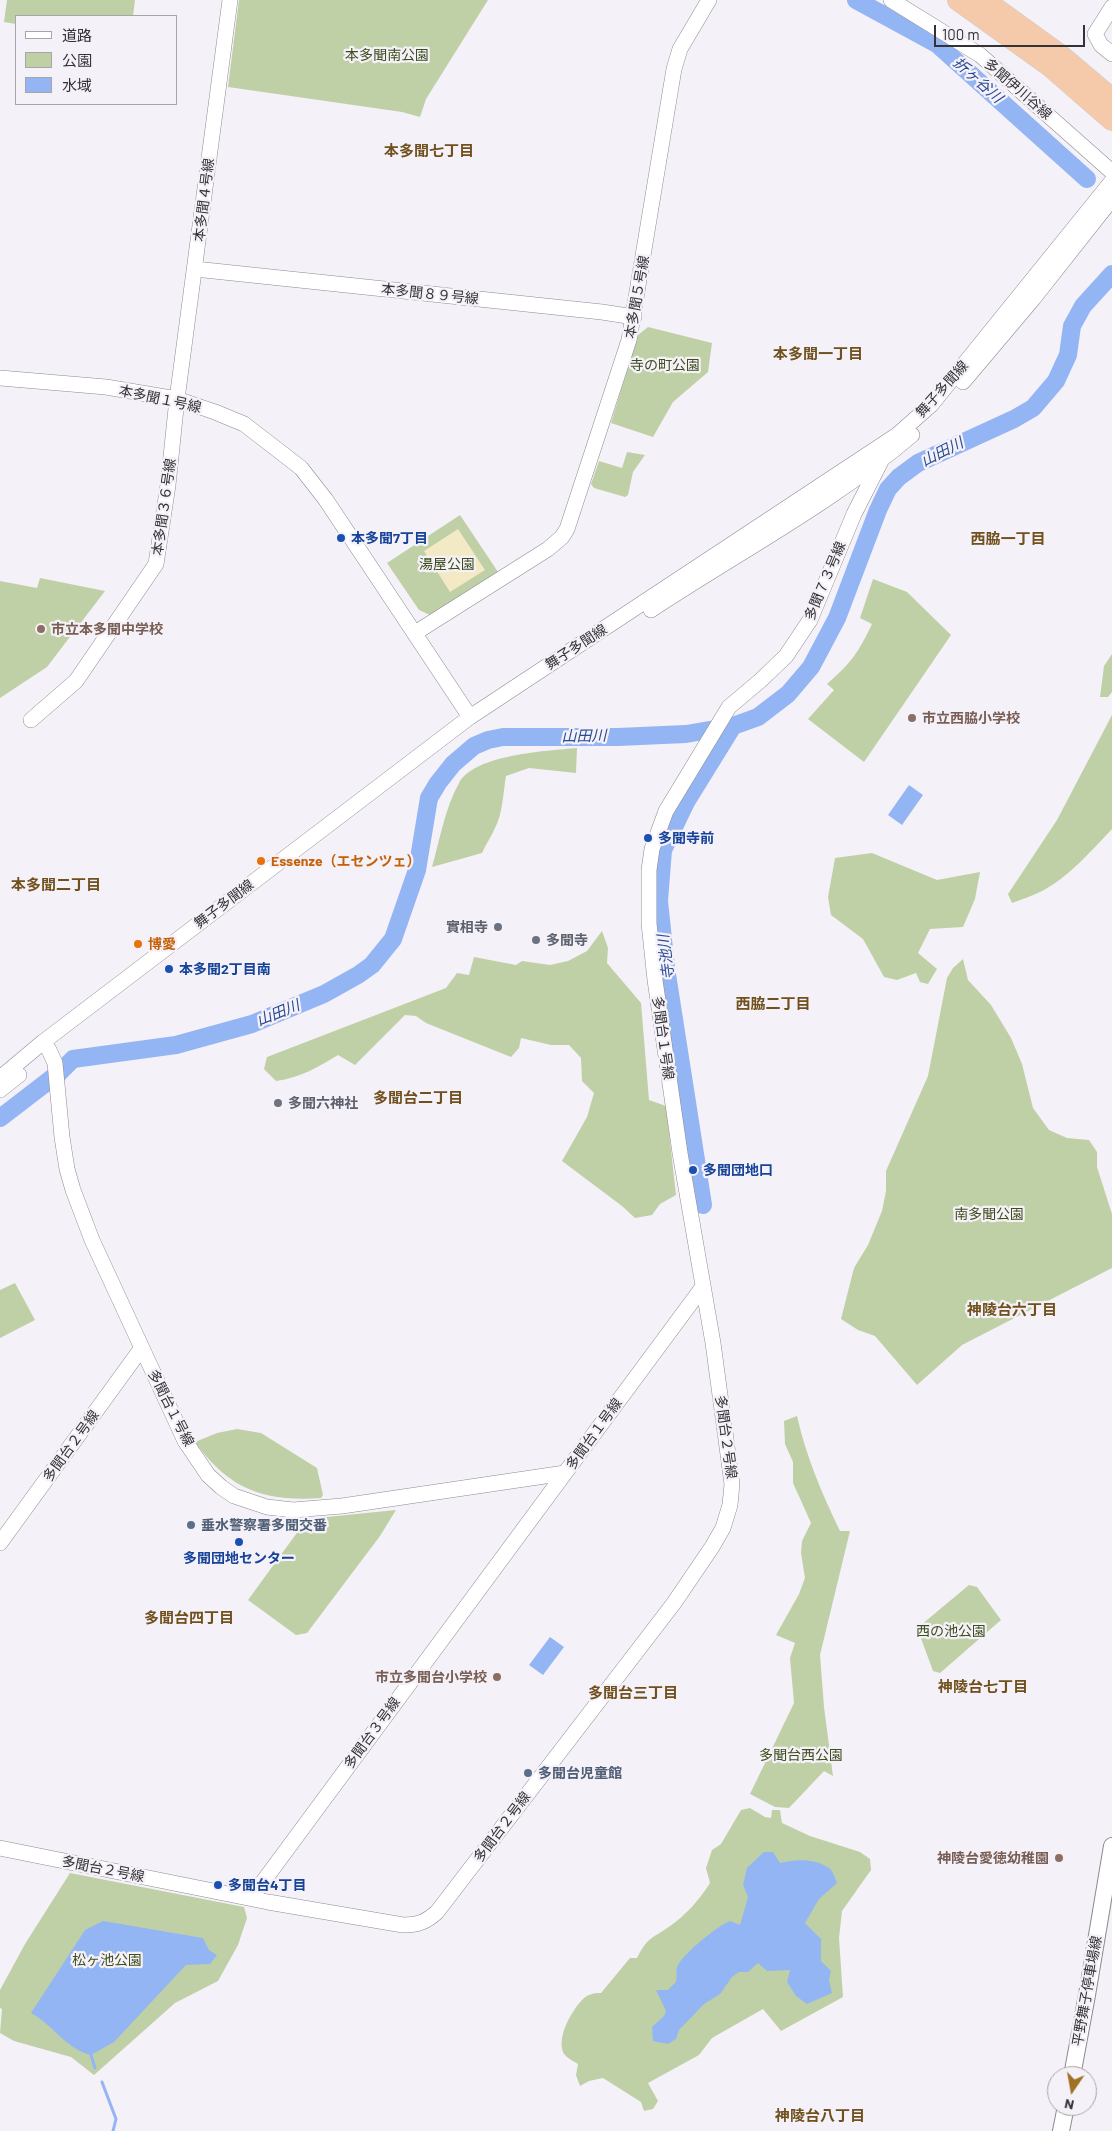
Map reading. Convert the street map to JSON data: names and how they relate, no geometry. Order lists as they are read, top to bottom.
{
  "streets": {
    "main road": ["平野舞子停車場線"],
    "street": [
      "多聞伊川谷線",
      "本多聞４号線",
      "本多聞８９号線",
      "本多聞５号線",
      "舞子多聞線",
      "本多聞１号線",
      "本多聞３６号線",
      "多聞７３号線",
      "多聞台１号線",
      "多聞台２号線",
      "多聞台３号線"
    ]
  },
  "crossings": [
    ["本多聞４号線", "本多聞８９号線"],
    ["本多聞４号線", "本多聞１号線"],
    ["本多聞４号線", "本多聞３６号線"],
    ["本多聞８９号線", "本多聞５号線"],
    ["本多聞５号線", "本多聞１号線"],
    ["舞子多聞線", "本多聞１号線"],
    ["舞子多聞線", "多聞７３号線"],
    ["舞子多聞線", "多聞台１号線"],
    ["本多聞１号線", "本多聞３６号線"],
    ["多聞７３号線", "多聞台１号線"],
    ["多聞台１号線", "多聞台２号線"],
    ["多聞台１号線", "多聞台３号線"],
    ["多聞台２号線", "多聞台３号線"]
  ],
  "districts": [
    "本多聞七丁目",
    "本多聞一丁目",
    "西脇一丁目",
    "本多聞二丁目",
    "西脇二丁目",
    "多聞台二丁目",
    "神陵台六丁目",
    "多聞台四丁目",
    "神陵台七丁目",
    "多聞台三丁目",
    "神陵台八丁目"
  ],
  "water": ["折ヶ谷川", "山田川", "寺池川"],
  "parks": [
    "本多聞南公園",
    "寺の町公園",
    "湯屋公園",
    "南多聞公園",
    "西の池公園",
    "多聞台西公園",
    "松ヶ池公園"
  ],
  "places": [
    "本多聞7丁目",
    "市立本多聞中学校",
    "市立西脇小学校",
    "多聞寺前",
    "Essenze（エセンツェ）",
    "實相寺",
    "多聞寺",
    "博愛",
    "本多聞2丁目南",
    "多聞六神社",
    "多聞団地口",
    "垂水警察署多聞交番",
    "多聞団地センター",
    "市立多聞台小学校",
    "多聞台児童館",
    "神陵台愛徳幼稚園",
    "多聞台4丁目"
  ],
  "legend": ["道路", "公園", "水域"],
  "scale_bar": "100 m",
  "north": "bottom"
}
